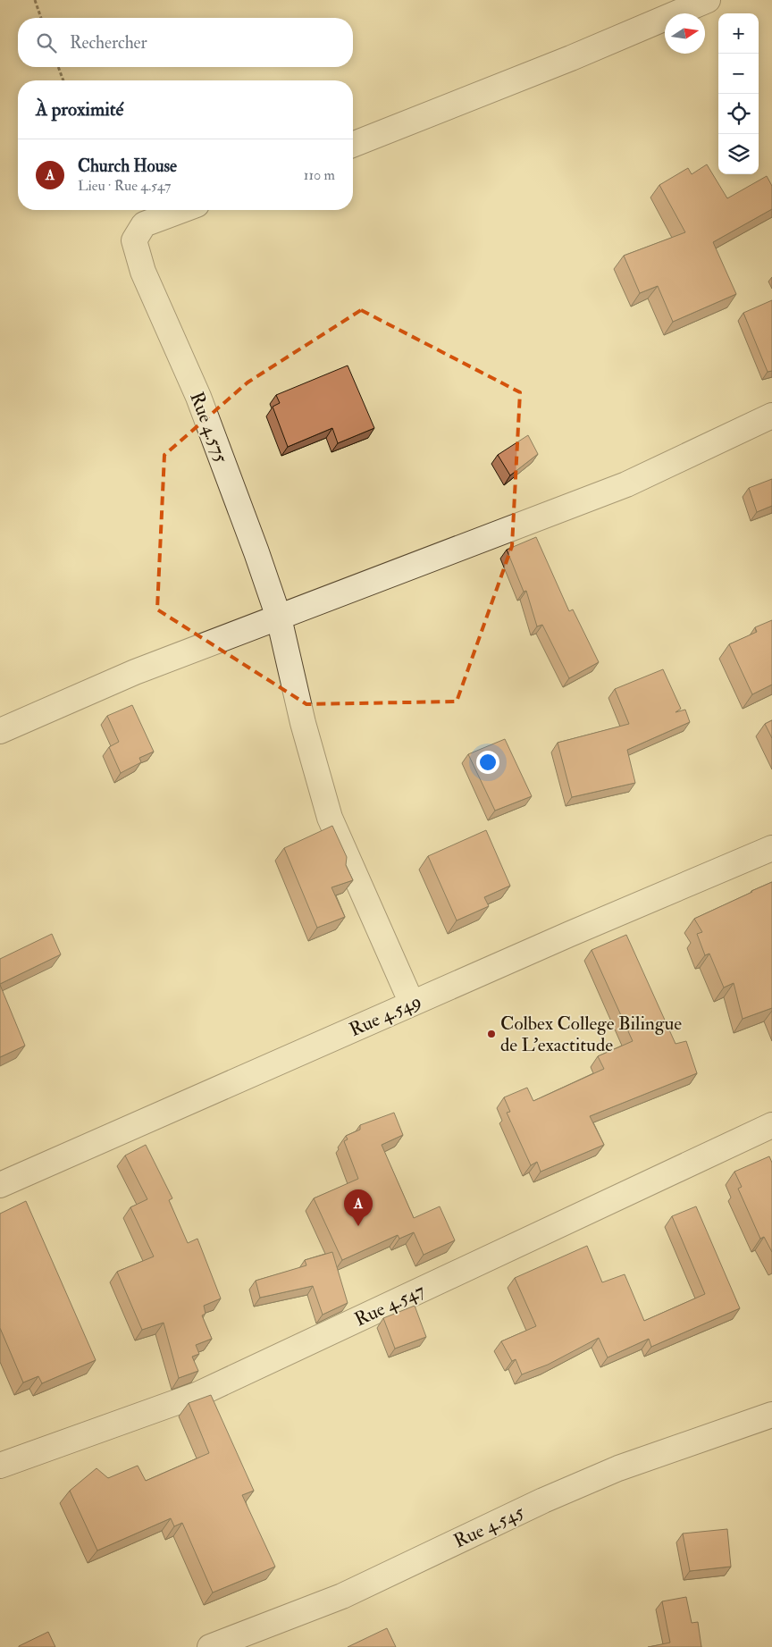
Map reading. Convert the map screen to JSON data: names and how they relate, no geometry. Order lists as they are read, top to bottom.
{
  "streets": {
    "street": [
      "Rue 4.575",
      "Rue 4.549",
      "Rue 4.547",
      "Rue 4.545"
    ]
  },
  "crossings": [
    ["Rue 4.575", "Rue 4.549"]
  ],
  "places": ["Colbex College Bilingue de L'exactitude"],
  "north": "right",
  "page": {
    "map_buttons": ["+", "−"],
    "search": "Rechercher",
    "heading": "À proximité",
    "list": [
      {
        "mark": "A",
        "name": "Church House",
        "note": "Lieu · Rue 4.547",
        "value": "110 m"
      }
    ],
    "pins": "A"
  }
}
